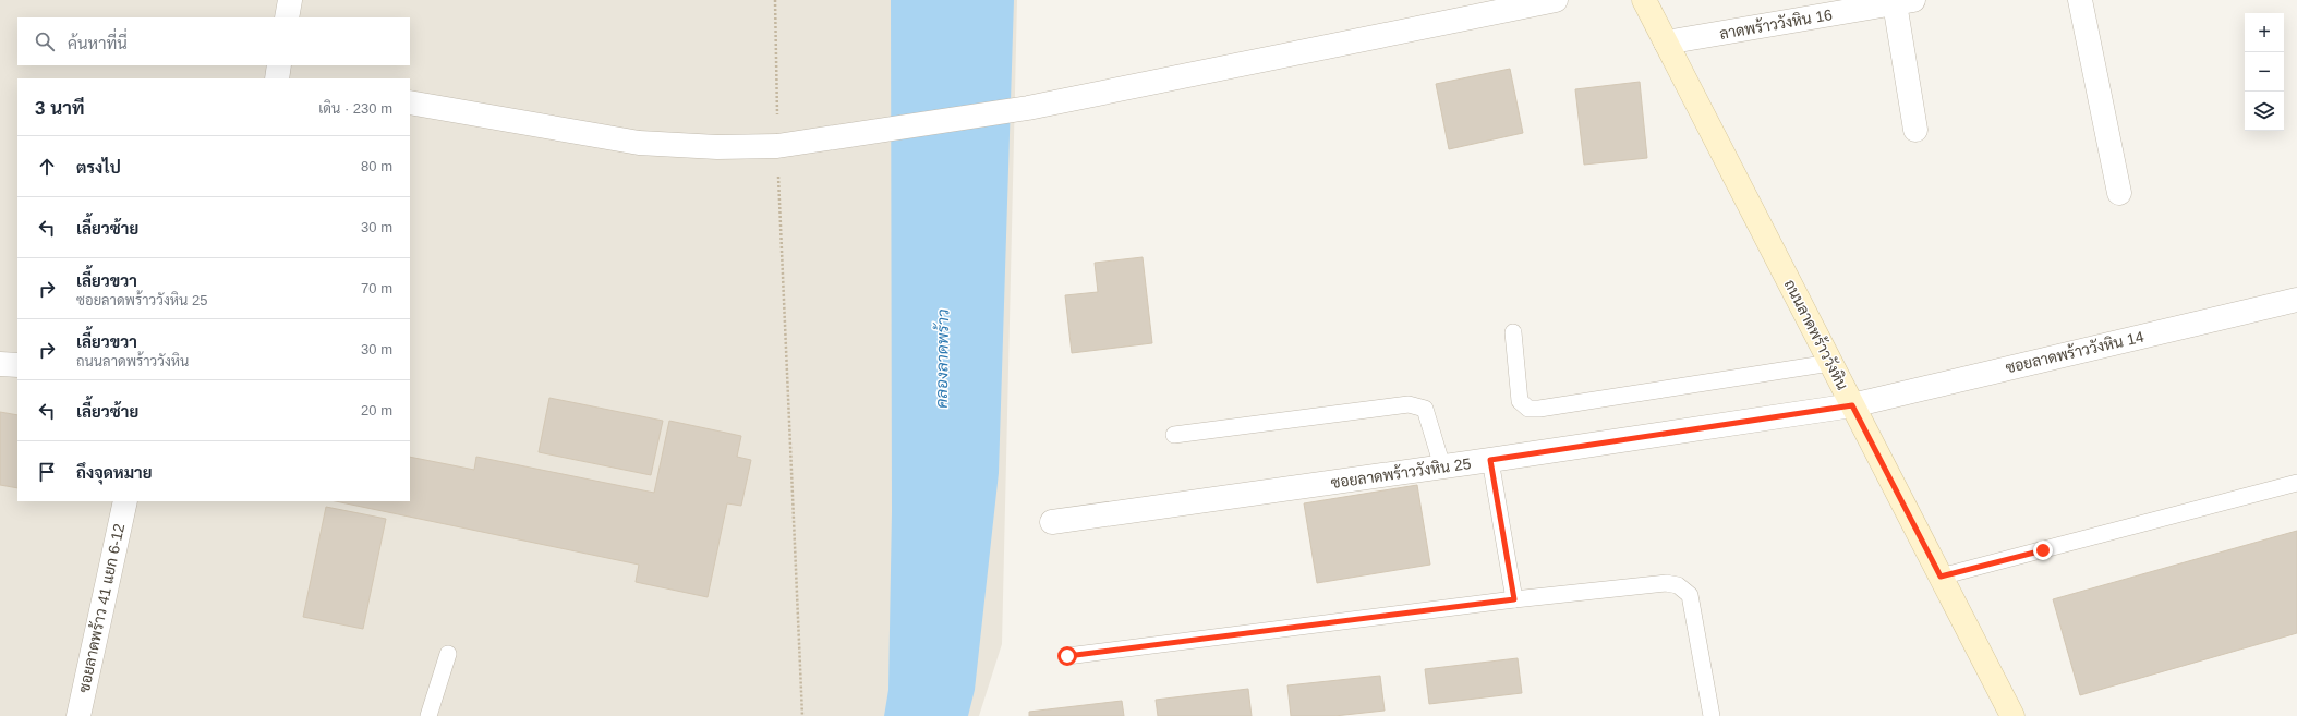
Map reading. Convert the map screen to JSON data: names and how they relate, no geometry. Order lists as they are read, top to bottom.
{
  "streets": {
    "main road": ["ถนนลาดพร้าววังหิน"],
    "street": [
      "ลาดพร้าววังหิน 16",
      "ซอยลาดพร้าววังหิน 14",
      "ซอยลาดพร้าววังหิน 25",
      "ซอยลาดพร้าว 41 แยก 6-12"
    ]
  },
  "crossings": [
    ["ลาดพร้าววังหิน 16", "ถนนลาดพร้าววังหิน"],
    ["ถนนลาดพร้าววังหิน", "ซอยลาดพร้าววังหิน 14"],
    ["ถนนลาดพร้าววังหิน", "ซอยลาดพร้าววังหิน 25"],
    ["ซอยลาดพร้าววังหิน 14", "ซอยลาดพร้าววังหิน 25"]
  ],
  "water": ["คลองลาดพร้าว"],
  "page": {
    "map_buttons": ["+", "−"],
    "search": "ค้นหาที่นี่",
    "heading": ["3 นาที", "เดิน · 230 m"],
    "list": [
      ["ตรงไป", "80 m"],
      ["เลี้ยวซ้าย", "30 m"],
      ["เลี้ยวขวา", "ซอยลาดพร้าววังหิน 25", "70 m"],
      ["เลี้ยวขวา", "ถนนลาดพร้าววังหิน", "30 m"],
      ["เลี้ยวซ้าย", "20 m"],
      "ถึงจุดหมาย"
    ]
  }
}
